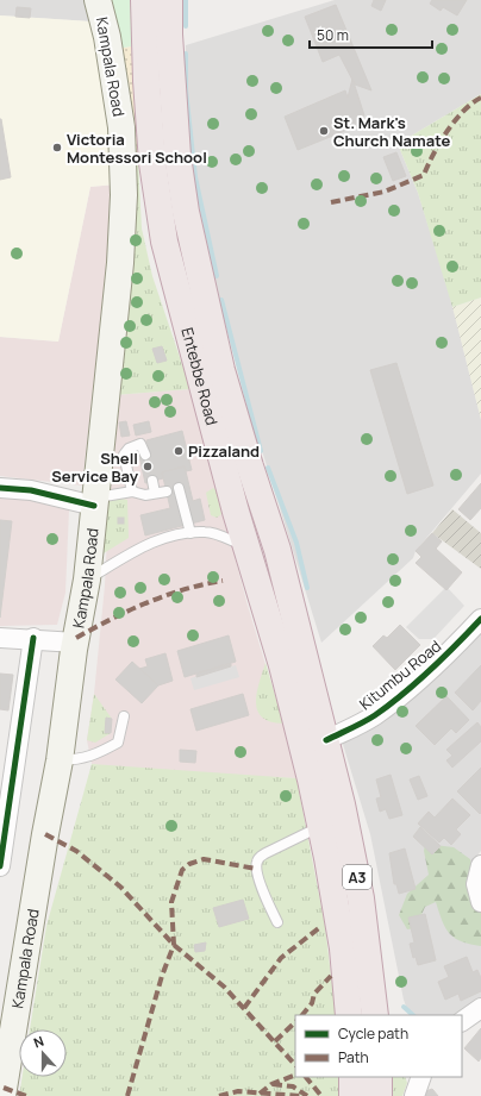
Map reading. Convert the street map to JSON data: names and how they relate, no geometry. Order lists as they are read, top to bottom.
{
  "streets": {
    "highway": ["Entebbe Road", "A3"],
    "main road": ["Kampala Road"],
    "street": ["Kitumbu Road"]
  },
  "crossings": [
    ["Entebbe Road", "Kitumbu Road"],
    ["Entebbe Road", "A3"],
    ["Kitumbu Road", "A3"]
  ],
  "places": [
    "St. Mark's Church Namate",
    "Victoria Montessori School",
    "Pizzaland",
    "Shell Service Bay"
  ],
  "legend": ["Cycle path", "Path"],
  "scale_bar": "50 m",
  "north": "top"
}
